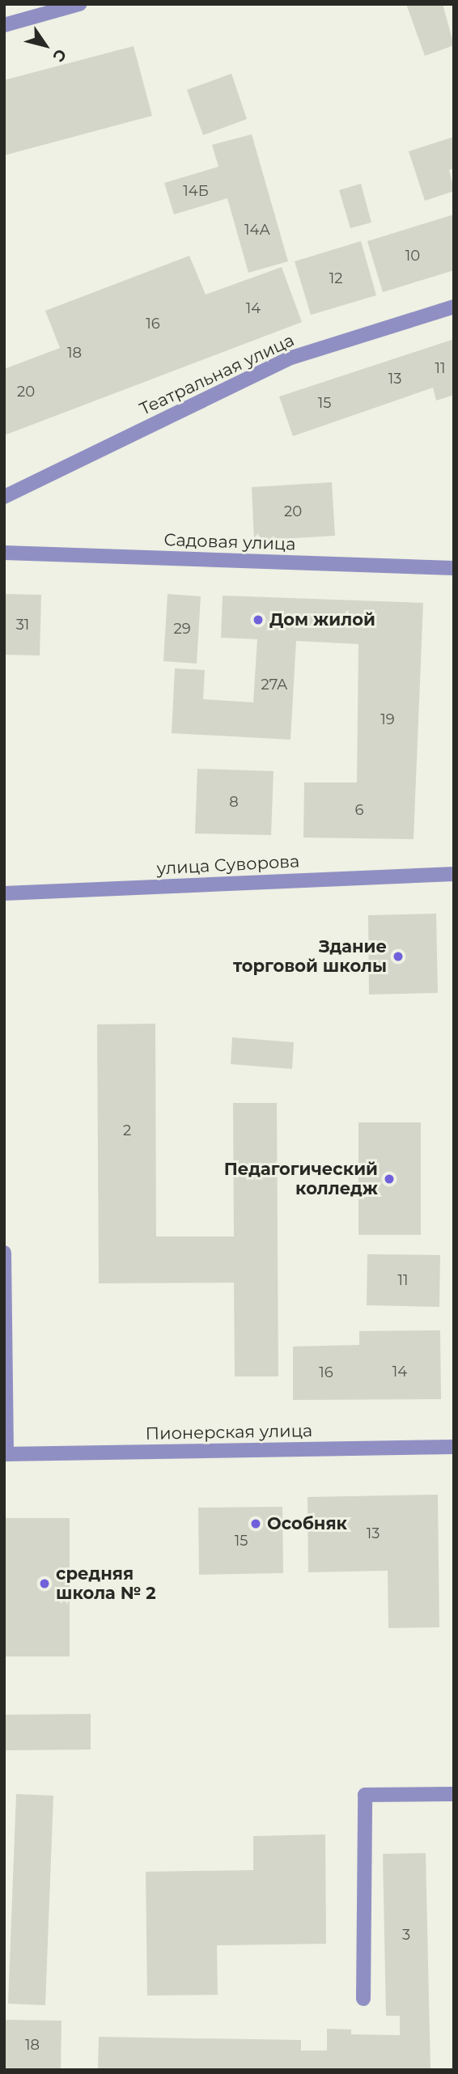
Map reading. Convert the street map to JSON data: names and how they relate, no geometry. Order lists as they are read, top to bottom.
{
  "streets": {
    "street": [
      "Театральная улица",
      "Садовая улица",
      "улица Суворова",
      "Пионерская улица"
    ]
  },
  "places": [
    "Дом жилой",
    "Здание торговой школы",
    "Педагогический колледж",
    "Особняк",
    "средняя школа № 2"
  ],
  "house_numbers": [
    "14Б",
    "14А",
    "10",
    "12",
    "14",
    "16",
    "18",
    "11",
    "13",
    "20",
    "15",
    "20",
    "31",
    "29",
    "27А",
    "19",
    "8",
    "6",
    "2",
    "11",
    "14",
    "16",
    "13",
    "15",
    "3",
    "18"
  ],
  "north": "bottom right"
}
